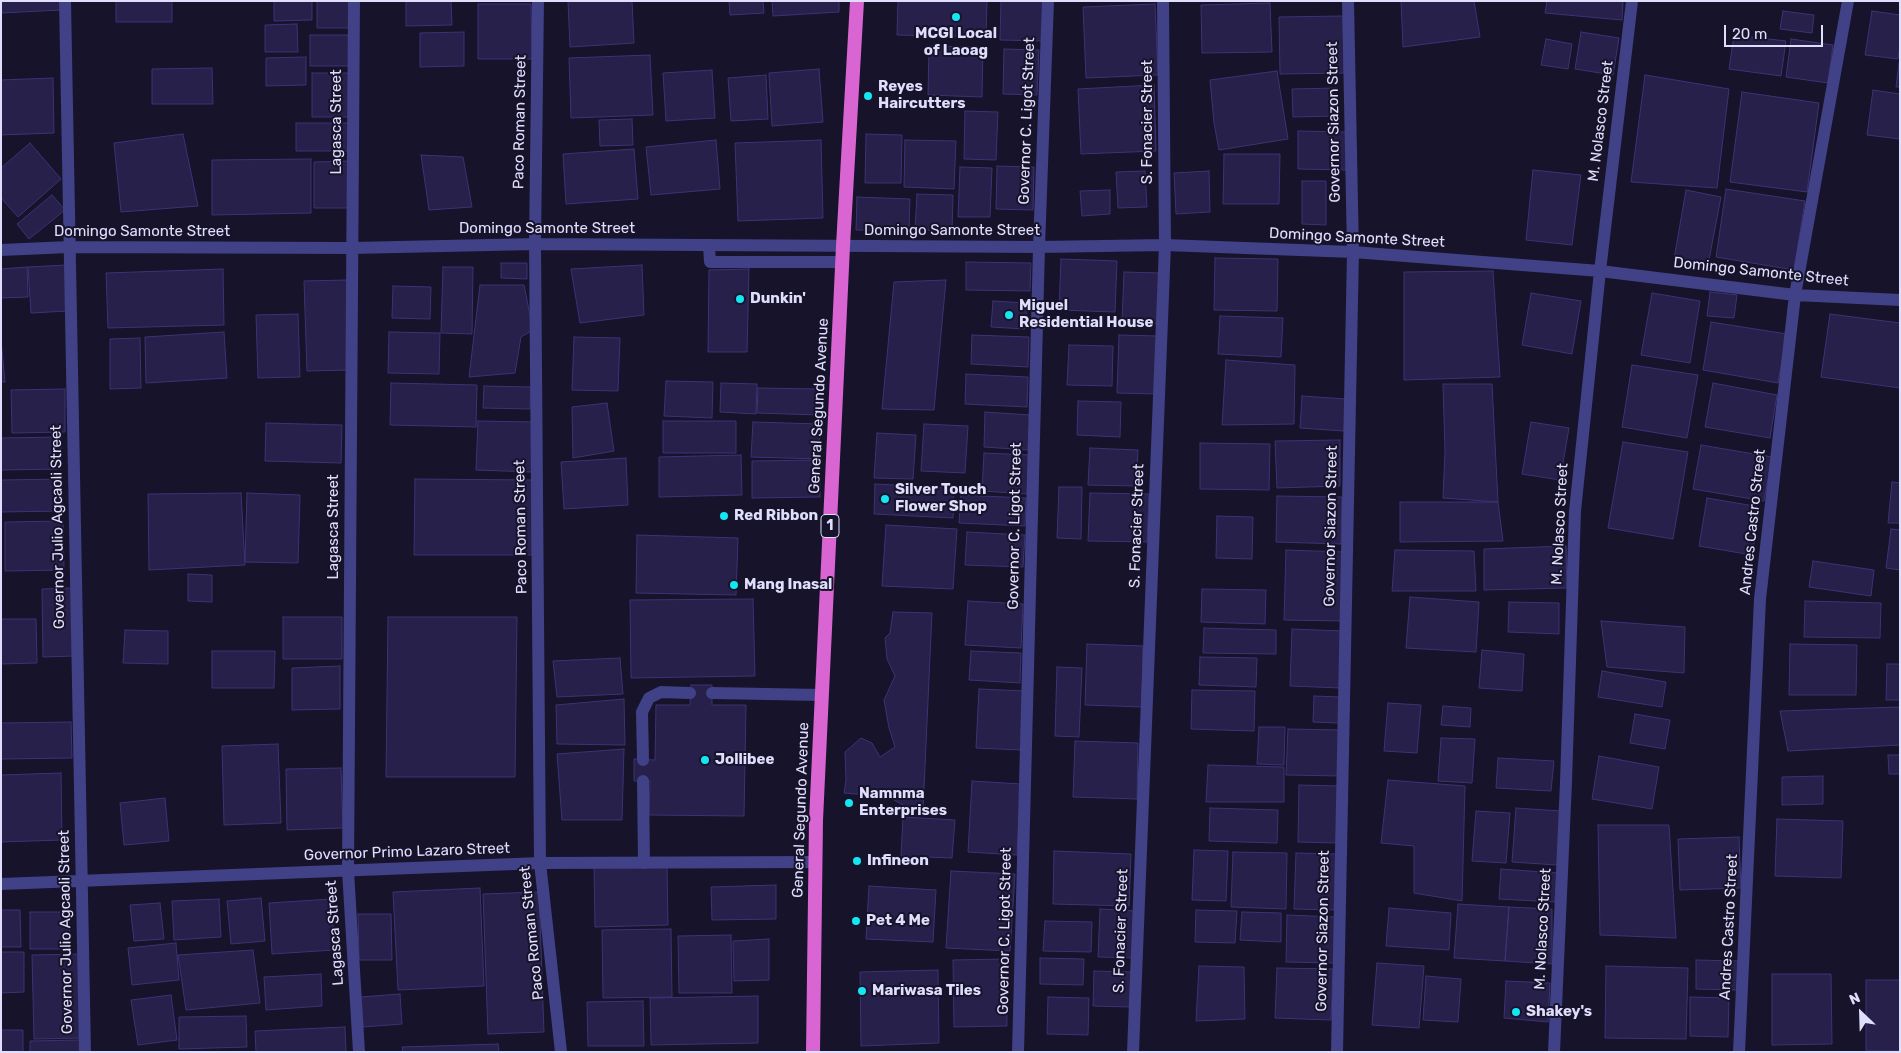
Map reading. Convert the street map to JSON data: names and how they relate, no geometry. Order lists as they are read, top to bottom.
{
  "streets": {
    "highway": ["General Segundo Avenue", "1"],
    "street": [
      "Governor C. Ligot Street",
      "M. Nolasco Street",
      "Lagasca Street",
      "Paco Roman Street",
      "S. Fonacier Street",
      "Governor Siazon Street",
      "Domingo Samonte Street",
      "Andres Castro Street",
      "Governor Julio Agcaoli Street",
      "Governor Primo Lazaro Street"
    ]
  },
  "crossings": [
    ["Governor C. Ligot Street", "Domingo Samonte Street"],
    ["M. Nolasco Street", "Domingo Samonte Street"],
    ["Lagasca Street", "Domingo Samonte Street"],
    ["Lagasca Street", "Governor Primo Lazaro Street"],
    ["Paco Roman Street", "Domingo Samonte Street"],
    ["Paco Roman Street", "Governor Primo Lazaro Street"],
    ["S. Fonacier Street", "Domingo Samonte Street"],
    ["Governor Siazon Street", "Domingo Samonte Street"],
    ["Domingo Samonte Street", "General Segundo Avenue"],
    ["Domingo Samonte Street", "Andres Castro Street"],
    ["Domingo Samonte Street", "Governor Julio Agcaoli Street"],
    ["General Segundo Avenue", "Governor Primo Lazaro Street"],
    ["Governor Julio Agcaoli Street", "Governor Primo Lazaro Street"]
  ],
  "places": [
    "MCGI Local of Laoag",
    "Reyes Haircutters",
    "Dunkin'",
    "Miguel Residential House",
    "Silver Touch Flower Shop",
    "Red Ribbon",
    "Mang Inasal",
    "Jollibee",
    "Namnma Enterprises",
    "Infineon",
    "Pet 4 Me",
    "Mariwasa Tiles",
    "Shakey's"
  ],
  "scale_bar": "20 m",
  "north": "top left"
}
